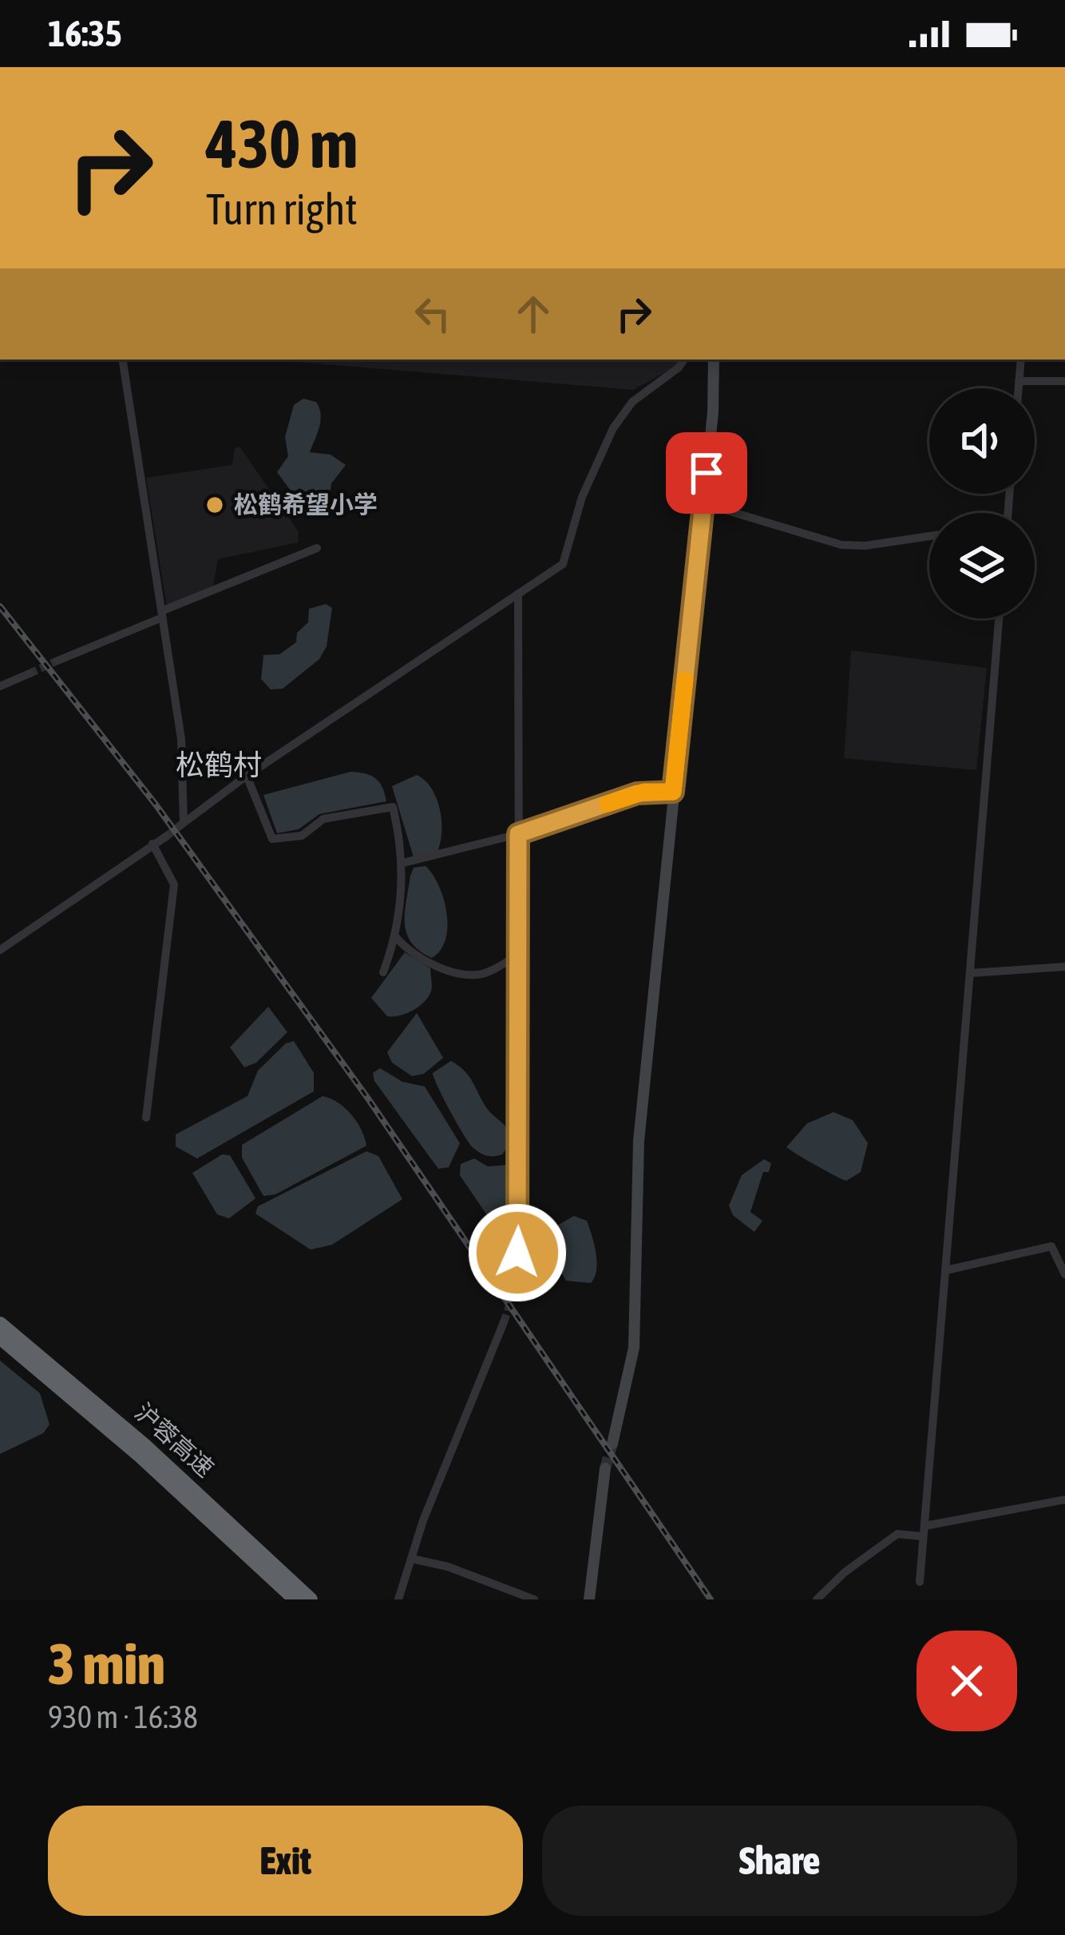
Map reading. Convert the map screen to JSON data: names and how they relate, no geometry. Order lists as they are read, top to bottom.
{
  "streets": {
    "highway": ["沪蓉高速"]
  },
  "districts": ["松鹤村"],
  "places": ["松鹤希望小学"],
  "page": {
    "status": "16:35",
    "turn": ["430 m", "Turn right"],
    "heading": ["3 min", "930 m · 16:38"],
    "buttons": ["Exit", "Share"]
  }
}
